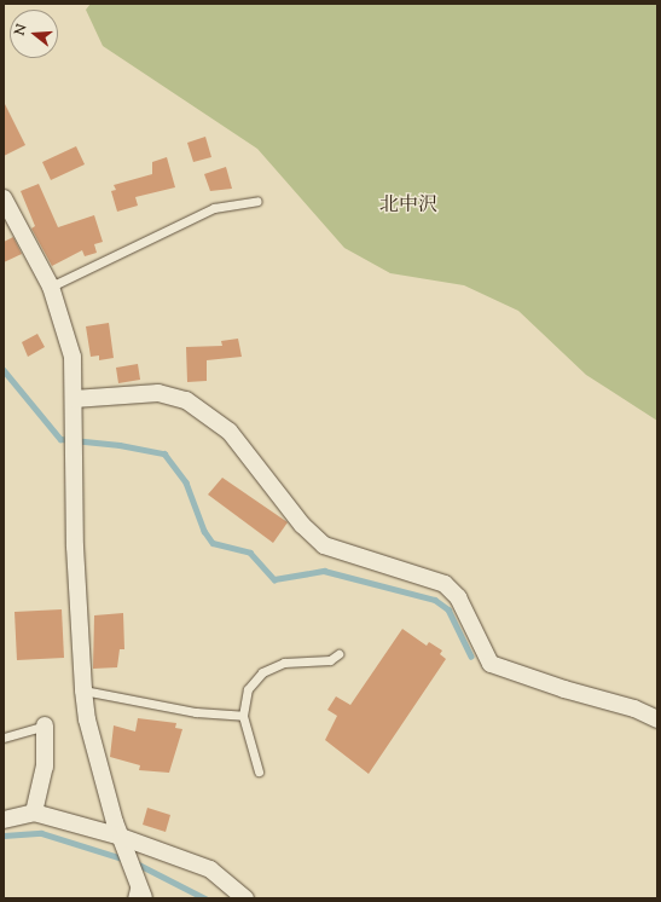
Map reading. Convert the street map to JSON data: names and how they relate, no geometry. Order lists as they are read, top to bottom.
{
  "districts": ["北中沢"],
  "north": "left"
}
